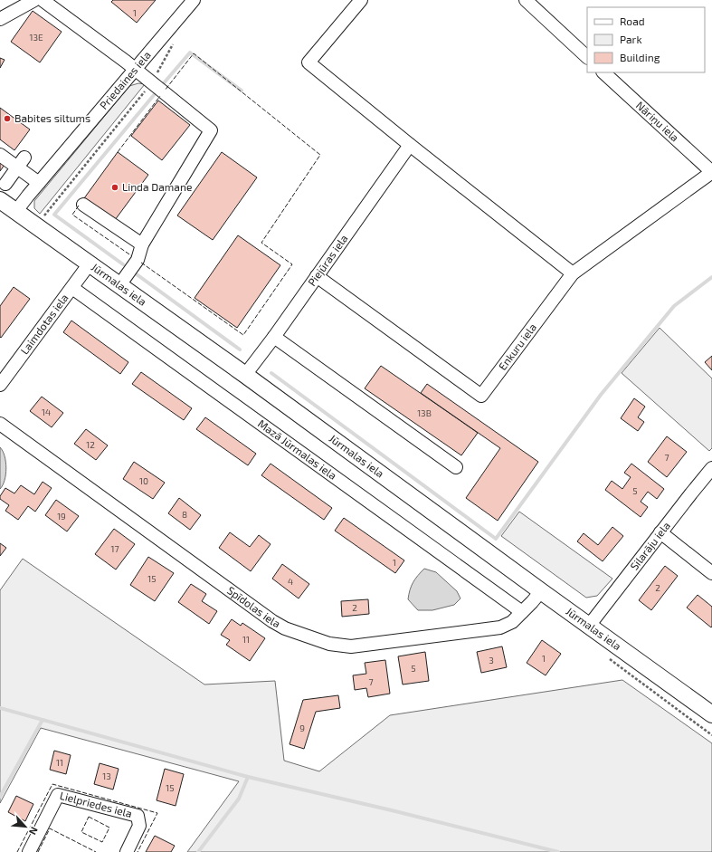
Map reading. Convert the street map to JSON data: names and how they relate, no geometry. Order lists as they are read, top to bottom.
{
  "streets": {
    "main road": ["Jūrmalas iela"],
    "street": [
      "Priedaines iela",
      "Nāriņu iela",
      "Piejūras iela",
      "Laimdotas iela",
      "Enkuru iela",
      "Mazā Jūrmalas iela",
      "Silarāju iela",
      "Spīdolas iela",
      "Lielpriedes iela"
    ]
  },
  "crossings": [
    ["Priedaines iela", "Jūrmalas iela"],
    ["Nāriņu iela", "Enkuru iela"],
    ["Piejūras iela", "Jūrmalas iela"],
    ["Piejūras iela", "Enkuru iela"],
    ["Jūrmalas iela", "Laimdotas iela"],
    ["Jūrmalas iela", "Silarāju iela"],
    ["Jūrmalas iela", "Spīdolas iela"],
    ["Laimdotas iela", "Mazā Jūrmalas iela"],
    ["Mazā Jūrmalas iela", "Spīdolas iela"]
  ],
  "places": ["Babites siltums", "Linda Damane"],
  "house_numbers": [
    "1",
    "13E",
    "14",
    "13B",
    "12",
    "7",
    "10",
    "5",
    "8",
    "19",
    "17",
    "1",
    "15",
    "4",
    "2",
    "2",
    "11",
    "1",
    "3",
    "5",
    "7",
    "9",
    "11",
    "13",
    "15"
  ],
  "legend": ["Road", "Park", "Building"],
  "north": "bottom right"
}
